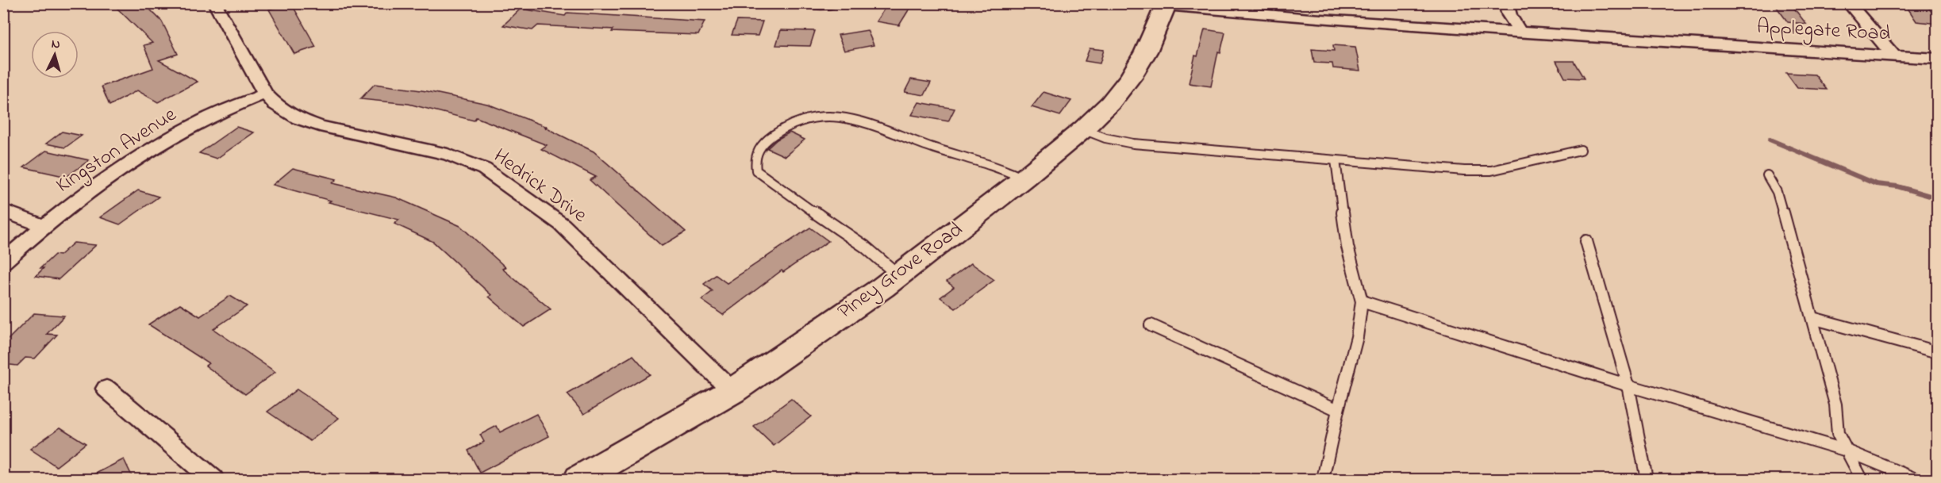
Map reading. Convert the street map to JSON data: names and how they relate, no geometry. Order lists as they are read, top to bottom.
{
  "streets": {
    "main road": ["Piney Grove Road"],
    "street": ["Applegate Road", "Kingston Avenue", "Hedrick Drive"]
  },
  "crossings": [
    ["Applegate Road", "Piney Grove Road"],
    ["Kingston Avenue", "Hedrick Drive"],
    ["Hedrick Drive", "Piney Grove Road"]
  ],
  "north": "top"
}
